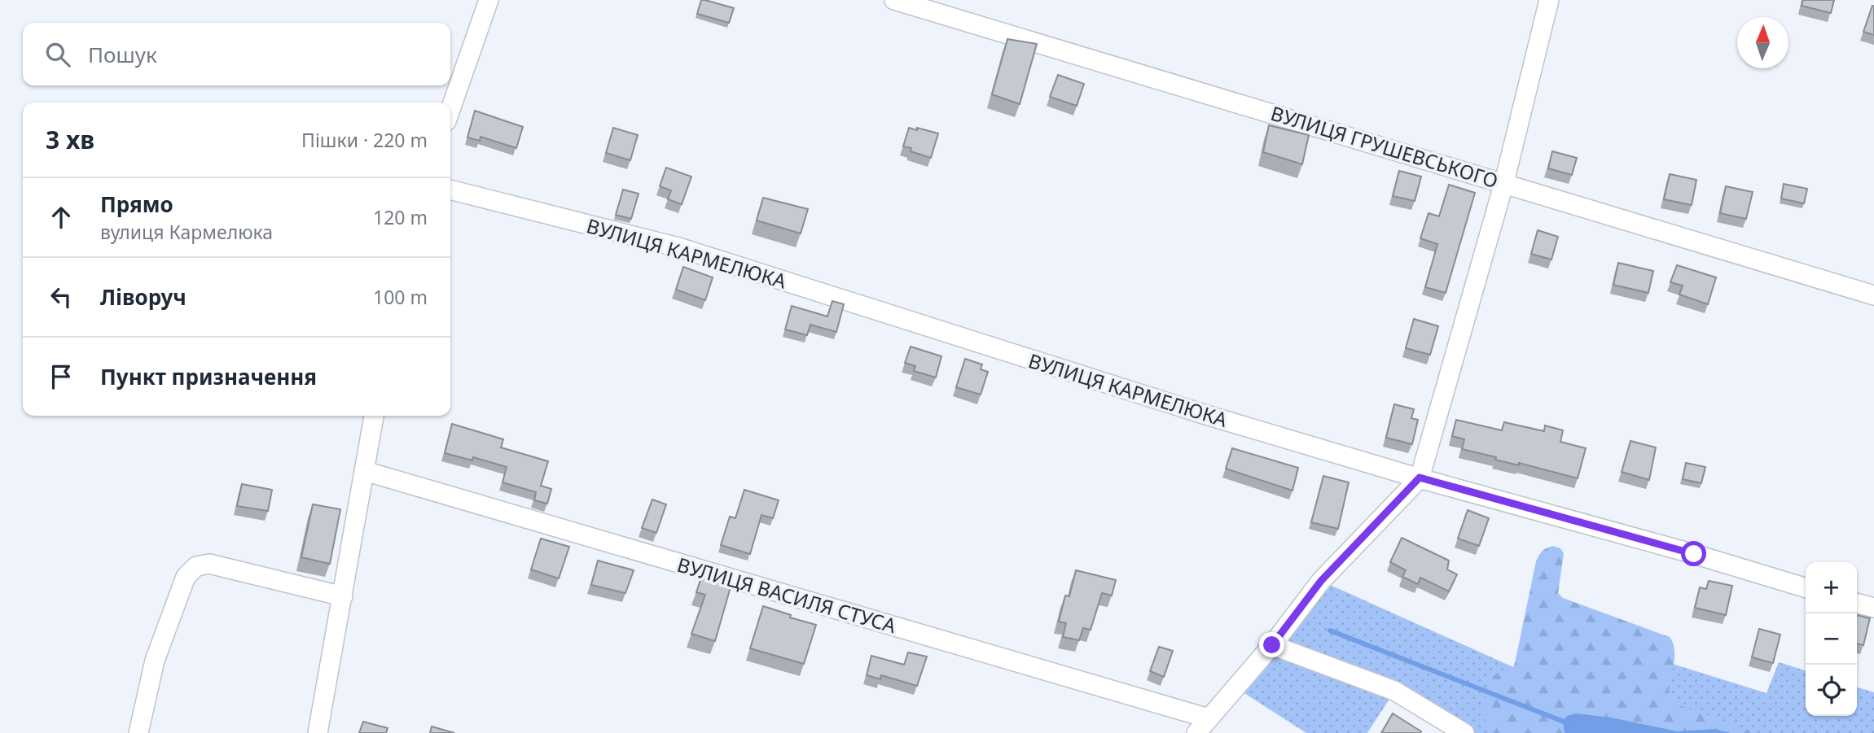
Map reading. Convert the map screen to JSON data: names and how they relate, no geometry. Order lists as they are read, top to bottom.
{
  "streets": {
    "street": ["ВУЛИЦЯ ГРУШЕВСЬКОГО", "ВУЛИЦЯ КАРМЕЛЮКА", "ВУЛИЦЯ ВАСИЛЯ СТУСА"]
  },
  "north": "top",
  "page": {
    "search": "Пошук",
    "heading": ["3 хв", "Пішки · 220 m"],
    "list": [
      ["Прямо", "вулиця Кармелюка", "120 m"],
      ["Ліворуч", "100 m"],
      "Пункт призначення"
    ],
    "map_buttons": ["+", "−"]
  }
}
